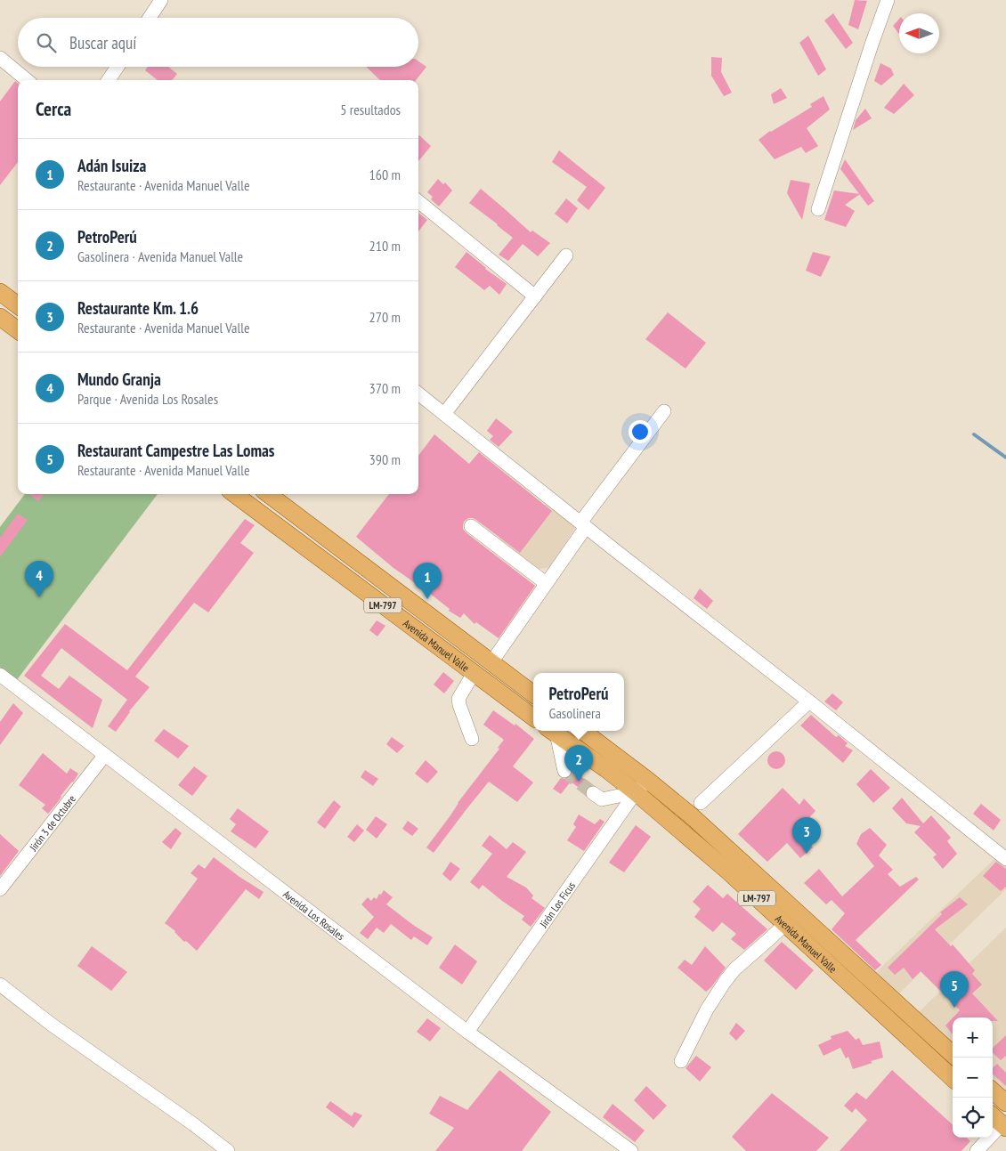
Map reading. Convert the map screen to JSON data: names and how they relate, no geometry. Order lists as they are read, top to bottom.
{
  "streets": {
    "main road": ["LM-797", "Avenida Manuel Valle"],
    "street": ["Jirón 3 de Octubre", "Jirón Los Ficus", "Avenida Los Rosales"]
  },
  "crossings": [
    ["Avenida Manuel Valle", "Jirón Los Ficus"],
    ["Jirón 3 de Octubre", "Avenida Los Rosales"],
    ["Jirón Los Ficus", "Avenida Los Rosales"]
  ],
  "north": "left",
  "page": {
    "search": "Buscar aquí",
    "heading": ["Cerca", "5 resultados"],
    "list": [
      {
        "mark": "1",
        "name": "Adán Isuiza",
        "note": "Restaurante · Avenida Manuel Valle",
        "value": "160 m"
      },
      {
        "mark": "2",
        "name": "PetroPerú",
        "note": "Gasolinera · Avenida Manuel Valle",
        "value": "210 m"
      },
      {
        "mark": "3",
        "name": "Restaurante Km. 1.6",
        "note": "Restaurante · Avenida Manuel Valle",
        "value": "270 m"
      },
      {
        "mark": "4",
        "name": "Mundo Granja",
        "note": "Parque · Avenida Los Rosales",
        "value": "370 m"
      },
      {
        "mark": "5",
        "name": "Restaurant Campestre Las Lomas",
        "note": "Restaurante · Avenida Manuel Valle",
        "value": "390 m"
      }
    ],
    "pins": [
      "4",
      "1",
      "2",
      "3",
      "5"
    ],
    "popup": ["PetroPerú", "Gasolinera"],
    "map_buttons": ["+", "−"]
  }
}
